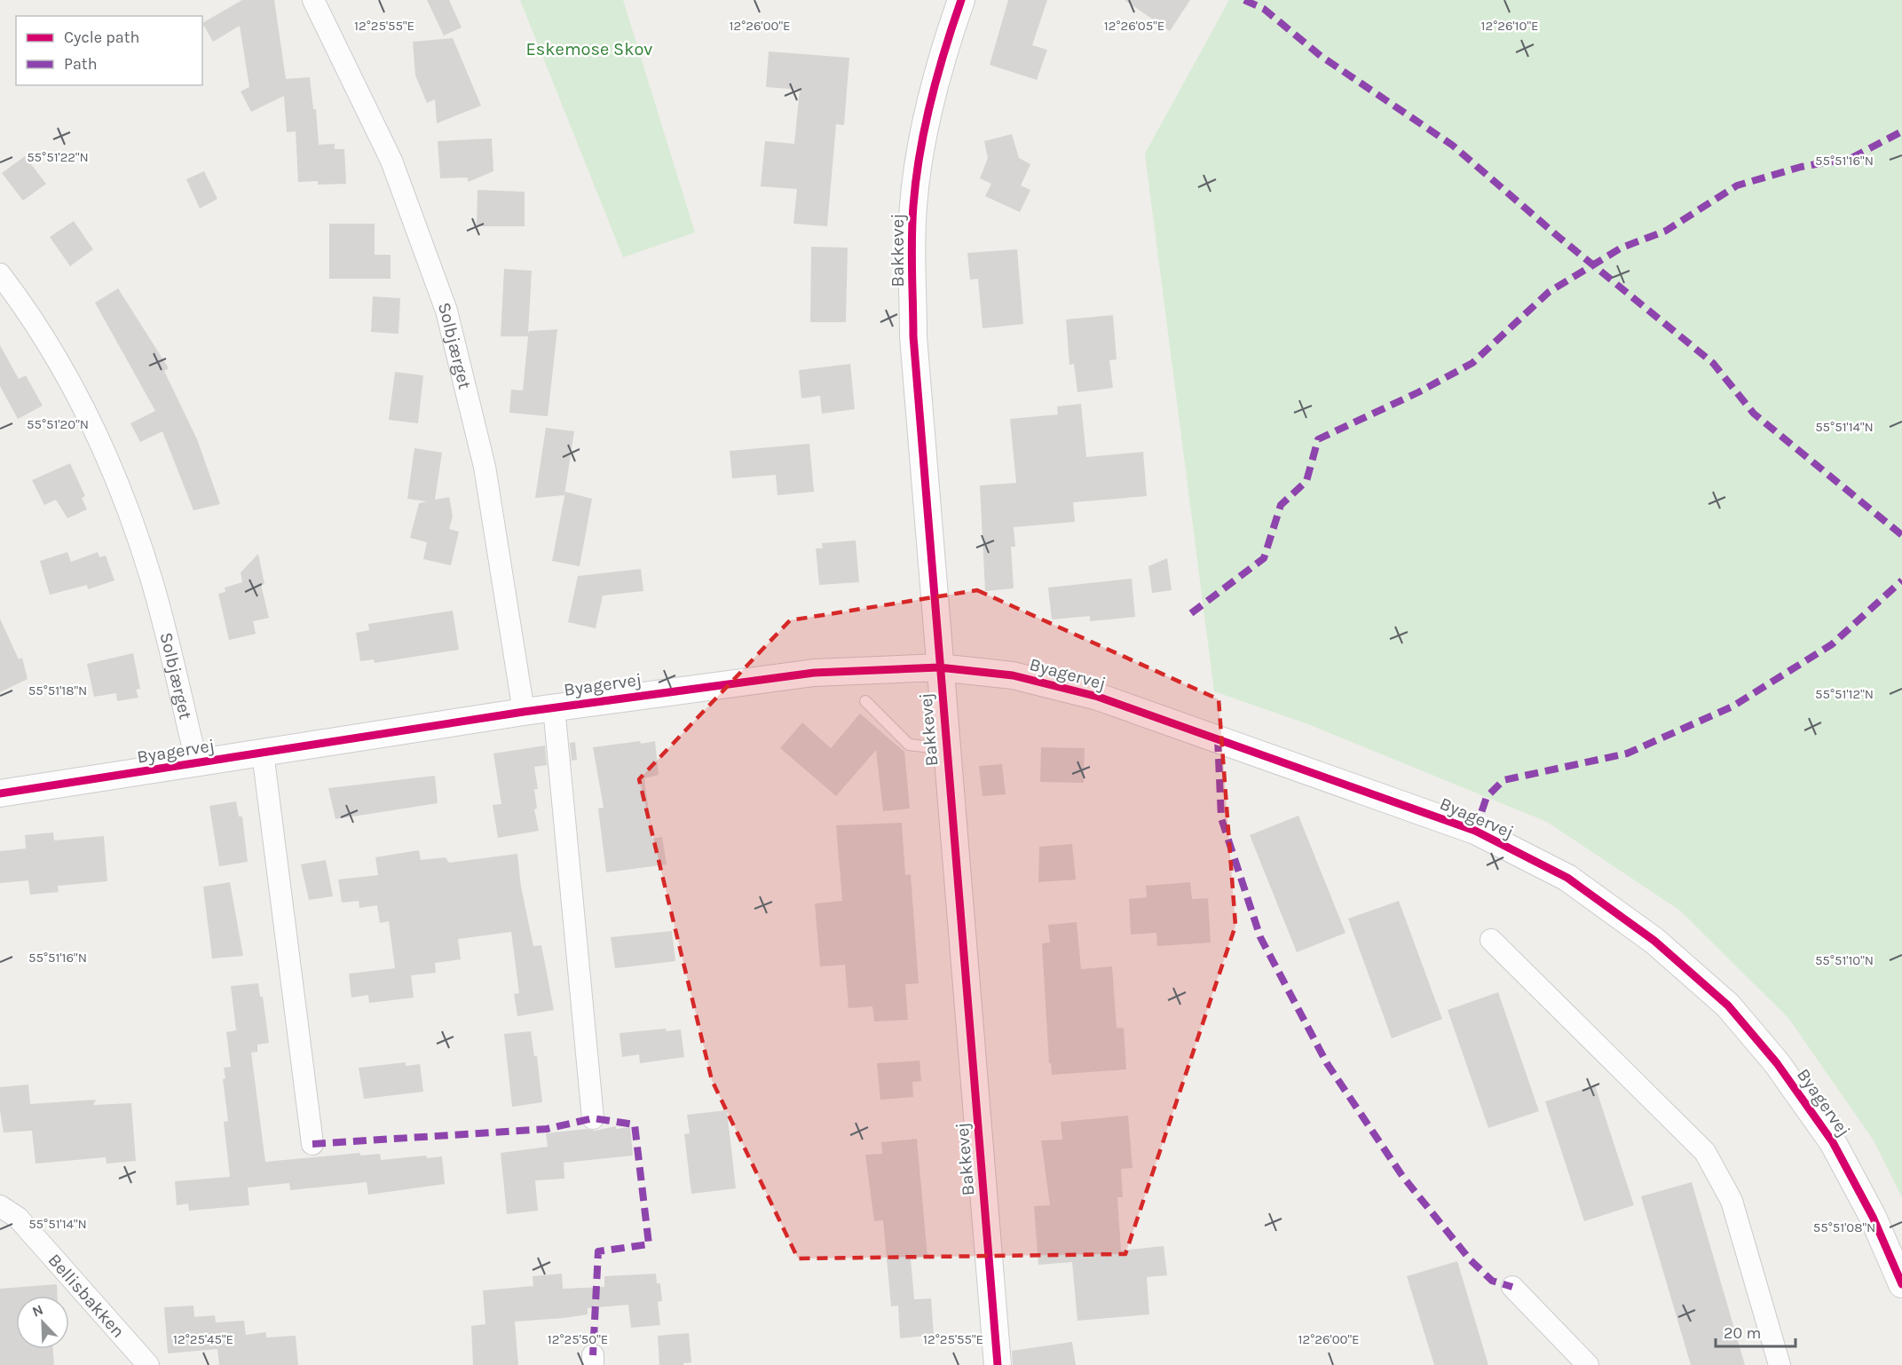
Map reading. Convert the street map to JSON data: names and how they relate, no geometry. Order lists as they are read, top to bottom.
{
  "streets": {
    "street": [
      "Bakkevej",
      "Solbjærget",
      "Byagervej",
      "Bellisbakken"
    ]
  },
  "crossings": [
    ["Bakkevej", "Byagervej"],
    ["Solbjærget", "Byagervej"]
  ],
  "parks": ["Eskemose Skov"],
  "legend": ["Cycle path", "Path"],
  "scale_bar": "20 m",
  "north": "top left",
  "coordinates": [
    "12°25'55\"E",
    "12°26'00\"E",
    "12°26'05\"E",
    "12°26'10\"E",
    "55°51'22\"N",
    "55°51'16\"N",
    "55°51'20\"N",
    "55°51'14\"N",
    "55°51'18\"N",
    "55°51'12\"N",
    "55°51'10\"N",
    "55°51'08\"N",
    "12°25'45\"E",
    "12°25'50\"E"
  ]
}
